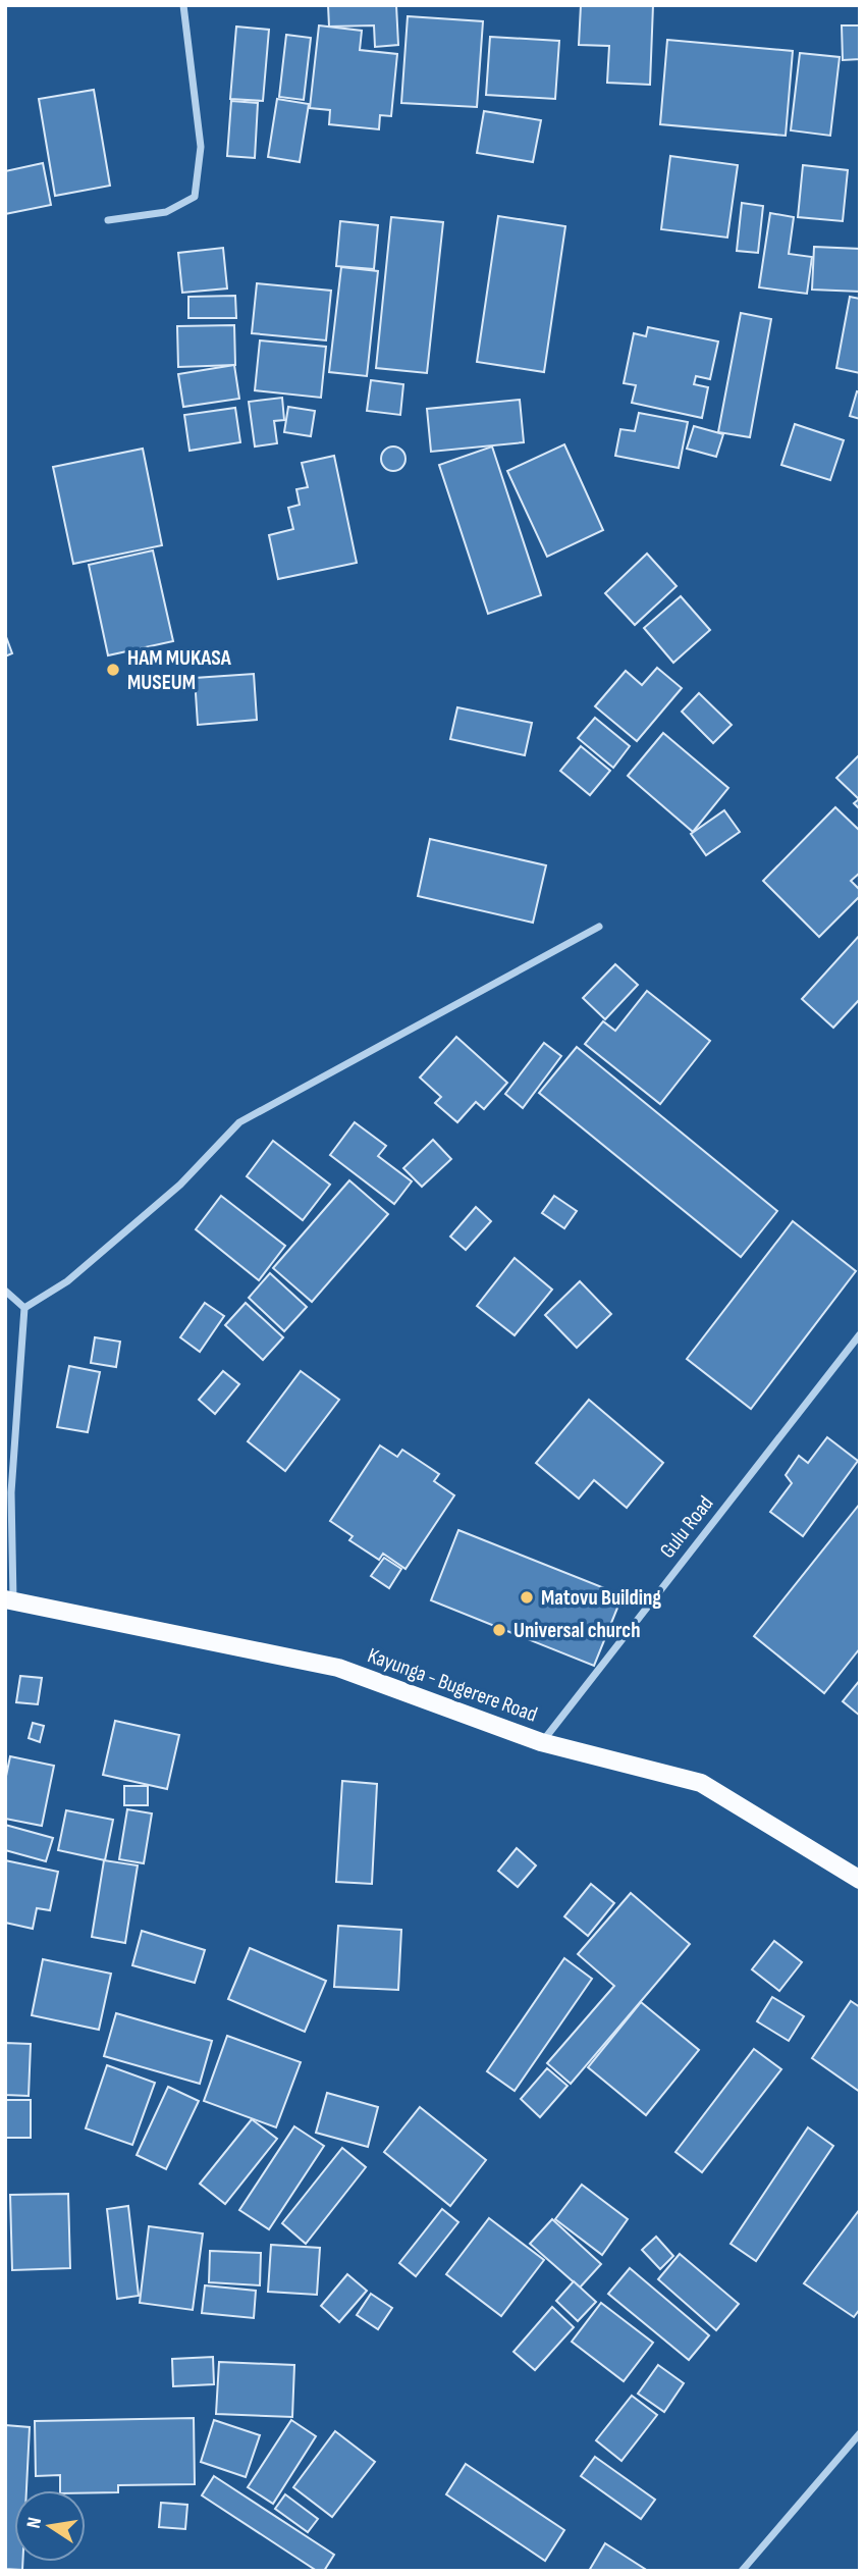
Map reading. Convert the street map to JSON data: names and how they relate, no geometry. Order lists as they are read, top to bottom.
{
  "streets": {
    "main road": ["Kayunga - Bugerere Road"],
    "street": ["Gulu Road"]
  },
  "crossings": [
    ["Gulu Road", "Kayunga - Bugerere Road"]
  ],
  "places": ["HAM MUKASA MUSEUM", "Matovu Building", "Universal church"],
  "north": "left"
}
